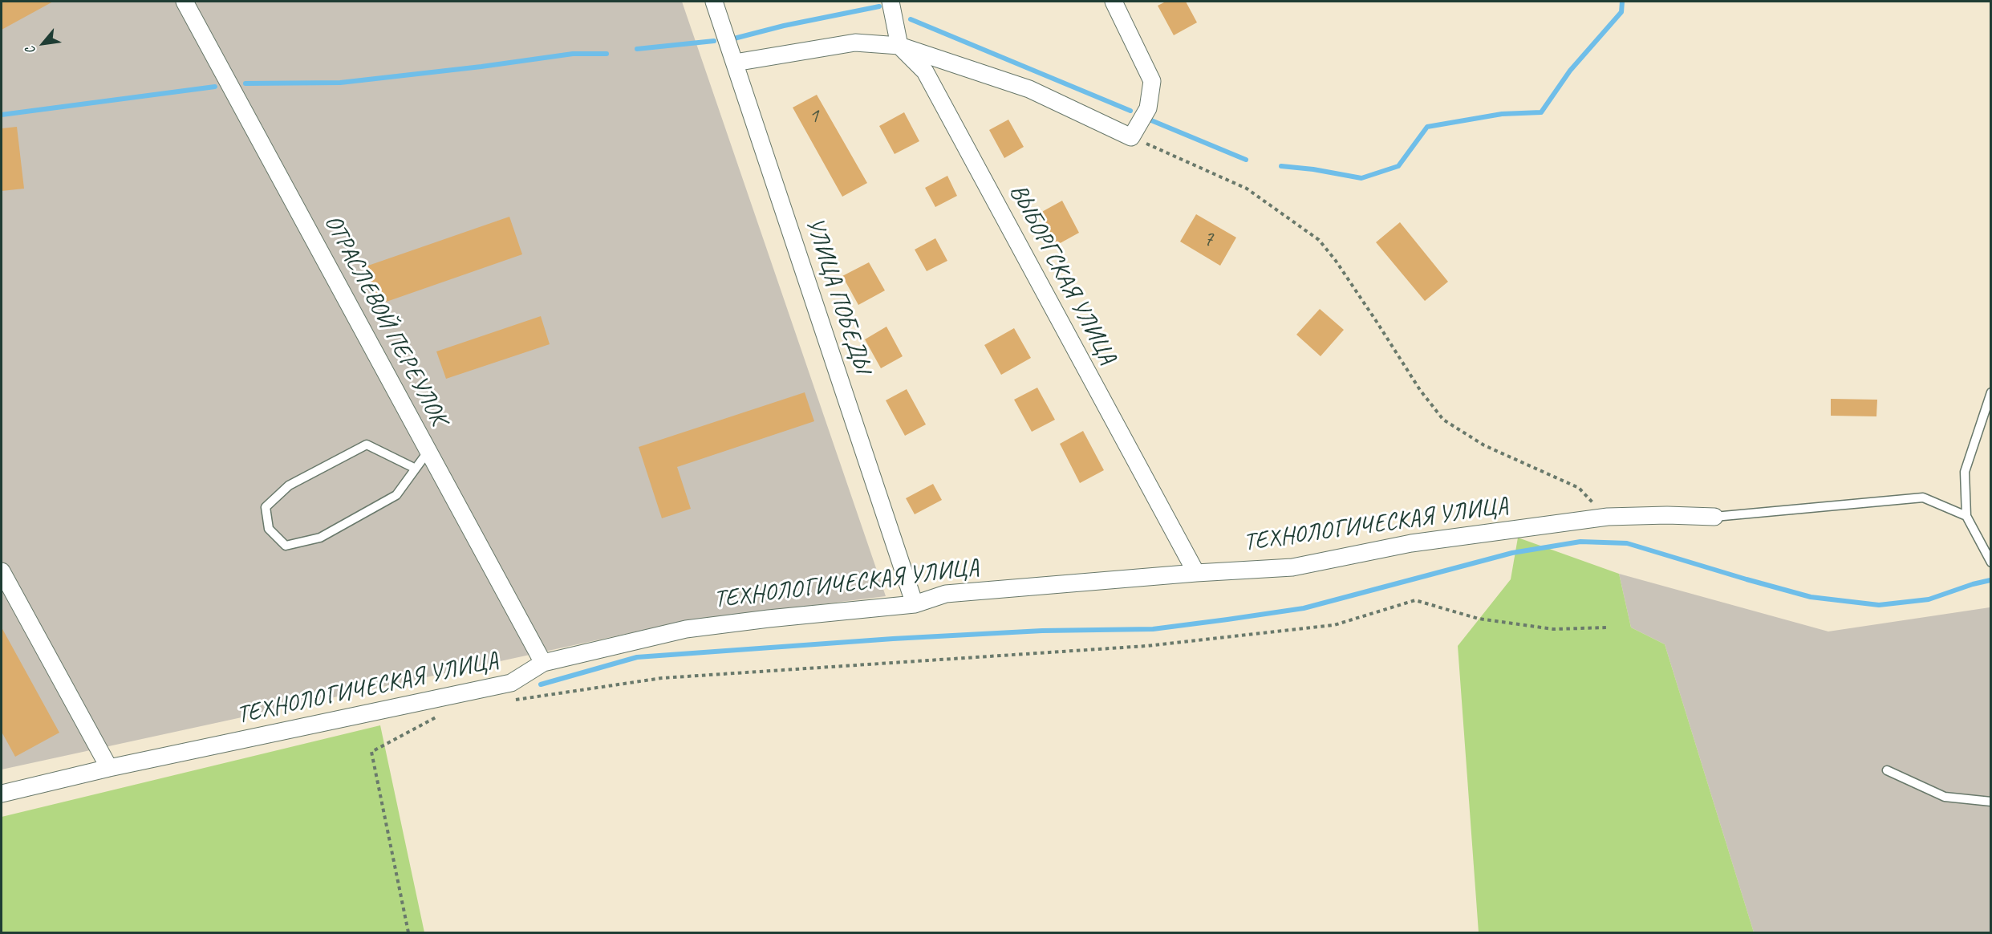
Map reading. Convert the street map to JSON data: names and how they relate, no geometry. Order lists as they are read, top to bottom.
{
  "streets": {
    "street": [
      "ВЫБОРГСКАЯ УЛИЦА",
      "УЛИЦА ПОБЕДЫ",
      "ОТРАСЛЕВОЙ ПЕРЕУЛОК",
      "ТЕХНОЛОГИЧЕСКАЯ УЛИЦА"
    ]
  },
  "crossings": [
    ["ВЫБОРГСКАЯ УЛИЦА", "ТЕХНОЛОГИЧЕСКАЯ УЛИЦА"],
    ["УЛИЦА ПОБЕДЫ", "ТЕХНОЛОГИЧЕСКАЯ УЛИЦА"],
    ["ОТРАСЛЕВОЙ ПЕРЕУЛОК", "ТЕХНОЛОГИЧЕСКАЯ УЛИЦА"]
  ],
  "house_numbers": ["1", "7"],
  "north": "bottom left"
}
